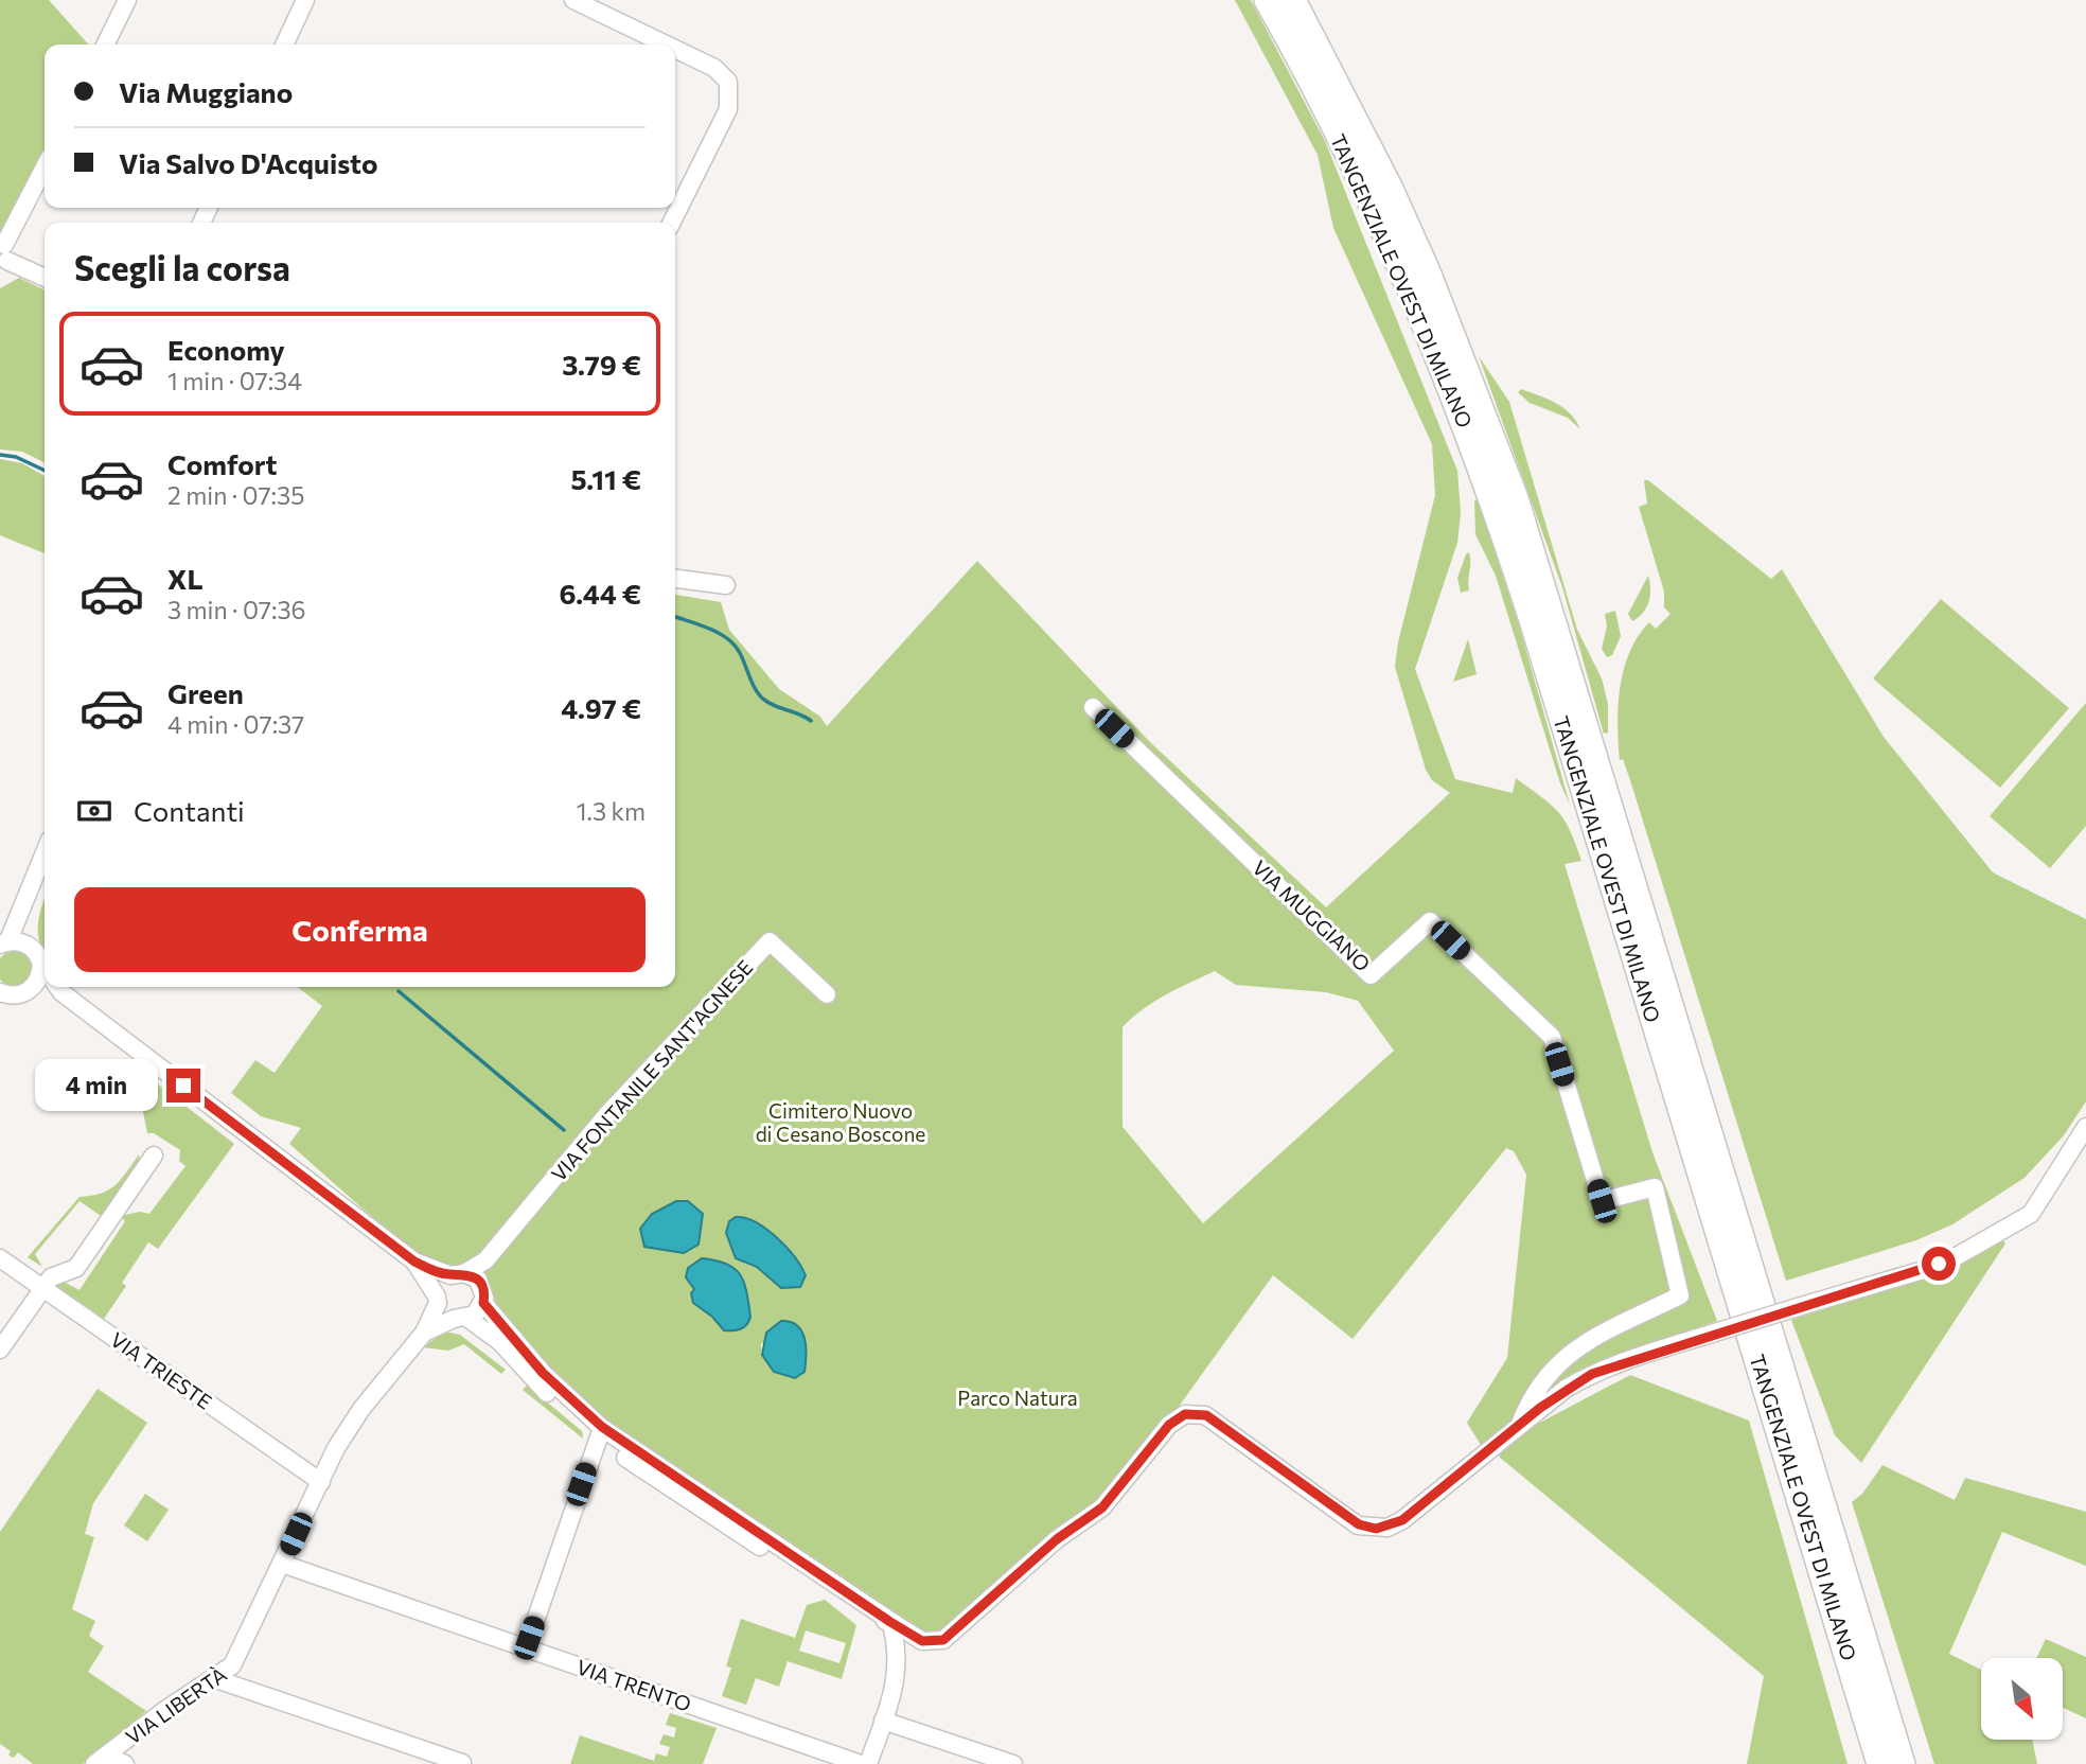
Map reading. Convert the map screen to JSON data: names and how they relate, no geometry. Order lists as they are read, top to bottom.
{
  "streets": {
    "highway": ["TANGENZIALE OVEST DI MILANO"],
    "street": [
      "VIA MUGGIANO",
      "VIA FONTANILE SANT'AGNESE",
      "VIA TRIESTE",
      "VIA TRENTO",
      "VIA LIBERTÀ"
    ]
  },
  "crossings": [
    ["VIA TRIESTE", "VIA LIBERTÀ"],
    ["VIA TRENTO", "VIA LIBERTÀ"]
  ],
  "parks": ["Cimitero Nuovo di Cesano Boscone", "Parco Natura"],
  "north": "bottom right",
  "page": {
    "banner": ["Via Muggiano", "Via Salvo D'Acquisto"],
    "heading": "Scegli la corsa",
    "list": [
      {
        "name": "Economy",
        "note": "1 min · 07:34",
        "value": "3.79 €"
      },
      {
        "name": "Comfort",
        "note": "2 min · 07:35",
        "value": "5.11 €"
      },
      {
        "name": "XL",
        "note": "3 min · 07:36",
        "value": "6.44 €"
      },
      {
        "name": "Green",
        "note": "4 min · 07:37",
        "value": "4.97 €"
      }
    ],
    "pay": ["Contanti", "1.3 km"],
    "buttons": "Conferma",
    "bubble": "4 min"
  }
}
